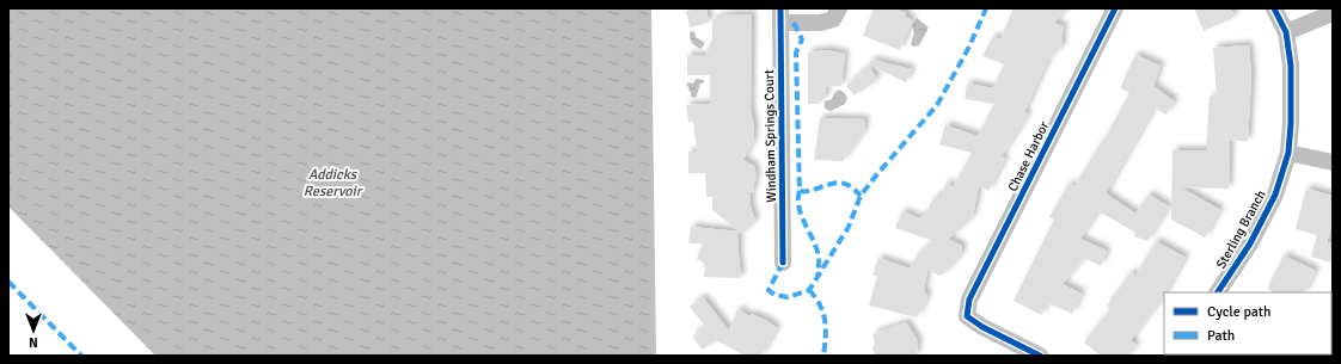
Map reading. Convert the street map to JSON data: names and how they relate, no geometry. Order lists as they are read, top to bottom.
{
  "streets": {
    "street": ["Windham Springs Court", "Chase Harbor", "Sterling Branch"]
  },
  "water": ["Addicks Reservoir"],
  "legend": ["Cycle path", "Path"],
  "north": "bottom"
}
